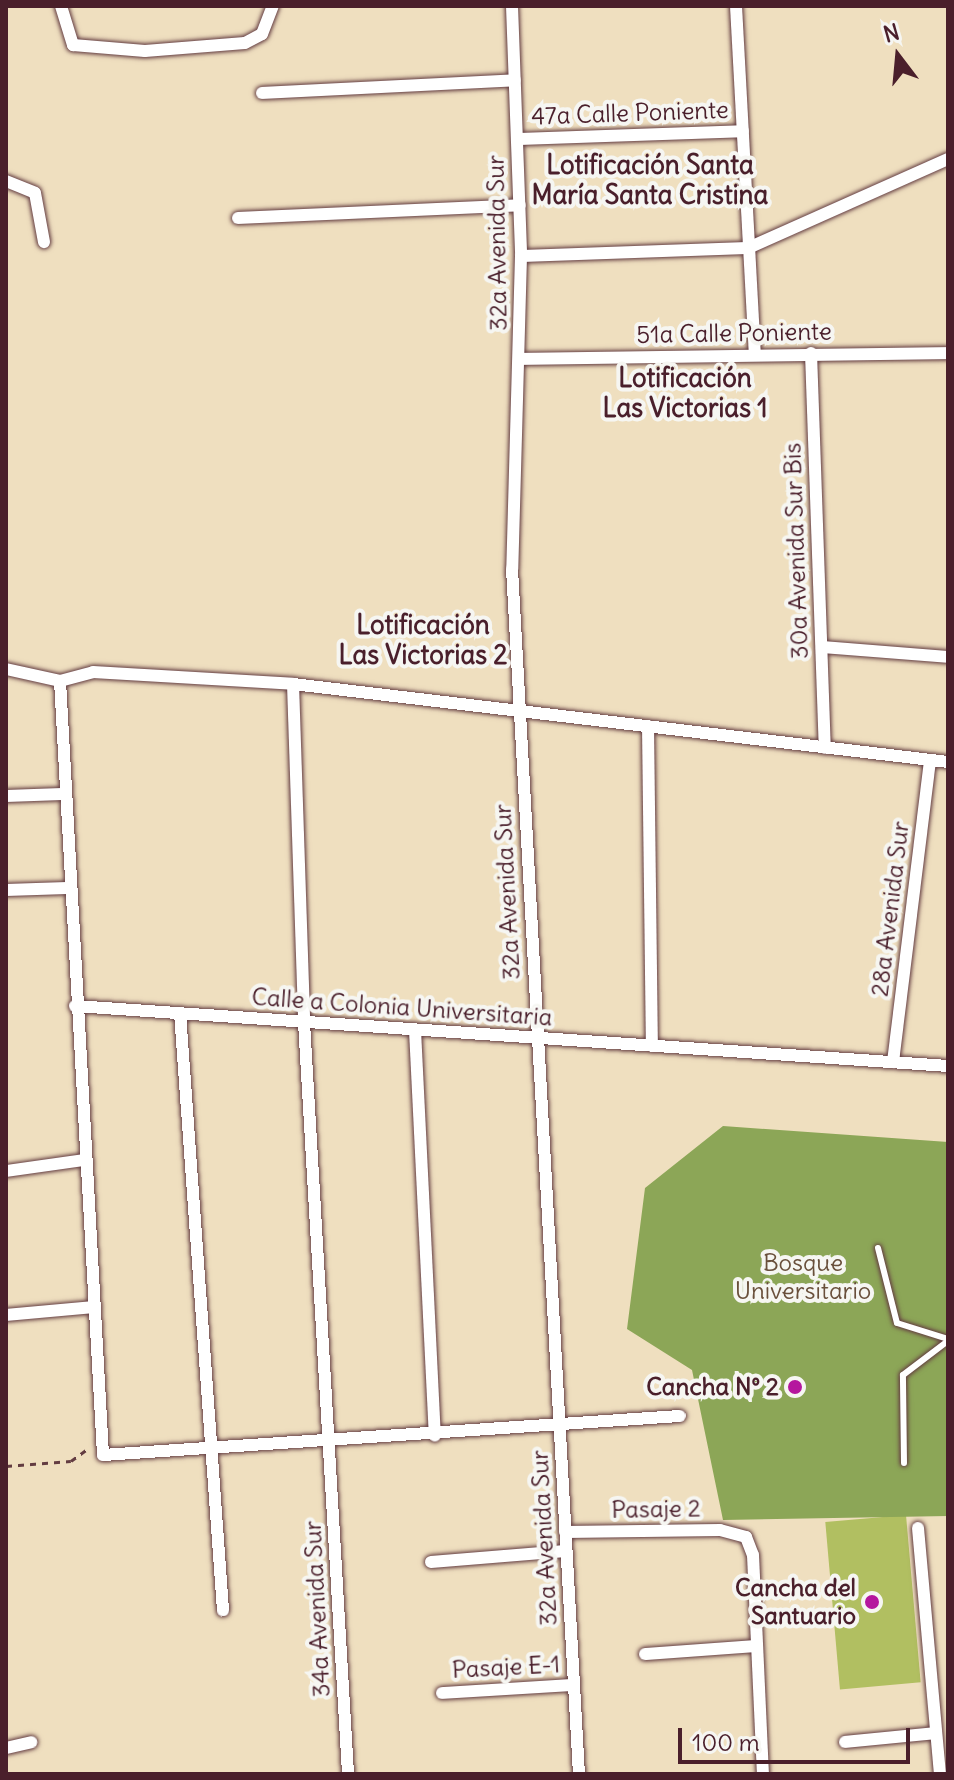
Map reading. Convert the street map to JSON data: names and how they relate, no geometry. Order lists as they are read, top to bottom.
{
  "streets": {
    "street": [
      "47a Calle Poniente",
      "32a Avenida Sur",
      "51a Calle Poniente",
      "30a Avenida Sur Bis",
      "28a Avenida Sur",
      "Calle a Colonia Universitaria",
      "Pasaje 2",
      "34a Avenida Sur",
      "Pasaje E-1"
    ]
  },
  "crossings": [
    ["47a Calle Poniente", "32a Avenida Sur"],
    ["32a Avenida Sur", "51a Calle Poniente"],
    ["32a Avenida Sur", "Calle a Colonia Universitaria"],
    ["32a Avenida Sur", "Pasaje 2"],
    ["32a Avenida Sur", "Pasaje E-1"],
    ["51a Calle Poniente", "30a Avenida Sur Bis"],
    ["28a Avenida Sur", "Calle a Colonia Universitaria"],
    ["Calle a Colonia Universitaria", "34a Avenida Sur"]
  ],
  "districts": ["Lotificación Santa María Santa Cristina", "Lotificación Las Victorias 1", "Lotificación Las Victorias 2"],
  "parks": ["Bosque Universitario"],
  "places": ["Cancha Nº 2", "Cancha del Santuario"],
  "scale_bar": "100 m",
  "north": "top"
}
